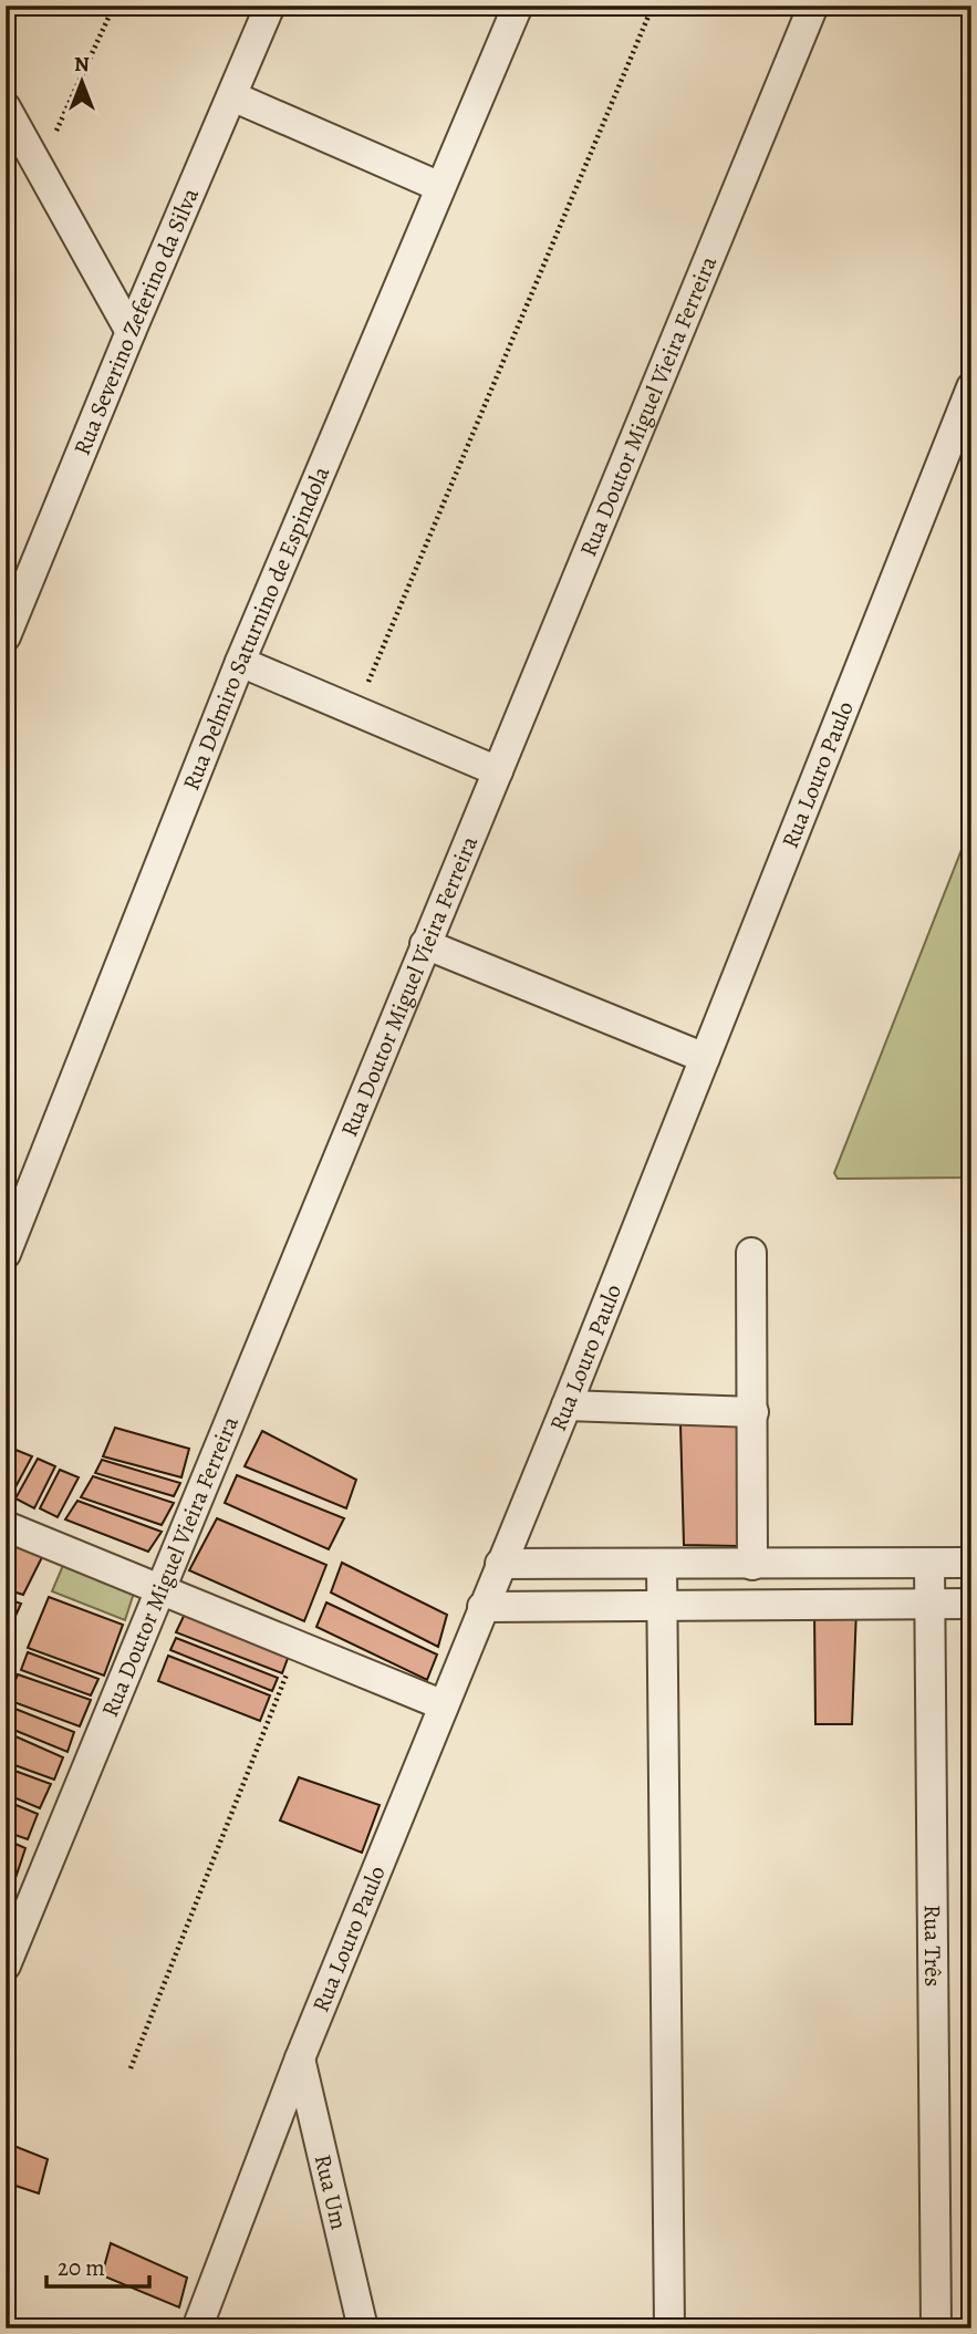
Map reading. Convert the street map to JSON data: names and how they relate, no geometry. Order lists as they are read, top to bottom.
{
  "streets": {
    "street": [
      "Rua Severino Zeferino da Silva",
      "Rua Doutor Miguel Vieira Ferreira",
      "Rua Delmiro Saturnino de Espindola",
      "Rua Louro Paulo",
      "Rua Três",
      "Rua Um"
    ]
  },
  "crossings": [
    ["Rua Louro Paulo", "Rua Um"]
  ],
  "scale_bar": "20 m",
  "north": "top"
}
